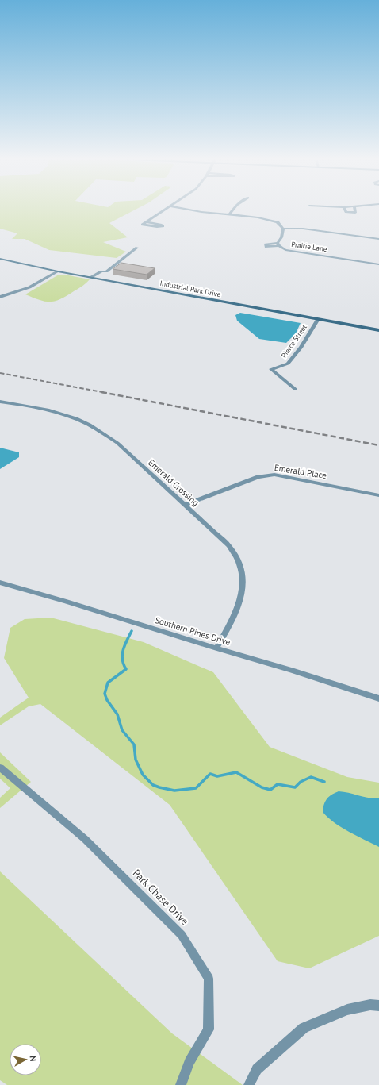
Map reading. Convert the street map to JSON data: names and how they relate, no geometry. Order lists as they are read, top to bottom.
{
  "streets": {
    "street": [
      "Prairie Lane",
      "Industrial Park Drive",
      "Pierce Street",
      "Emerald Place",
      "Emerald Crossing",
      "Southern Pines Drive",
      "Park Chase Drive"
    ]
  },
  "crossings": [
    ["Industrial Park Drive", "Pierce Street"],
    ["Emerald Place", "Emerald Crossing"],
    ["Emerald Crossing", "Southern Pines Drive"]
  ],
  "north": "right"
}
